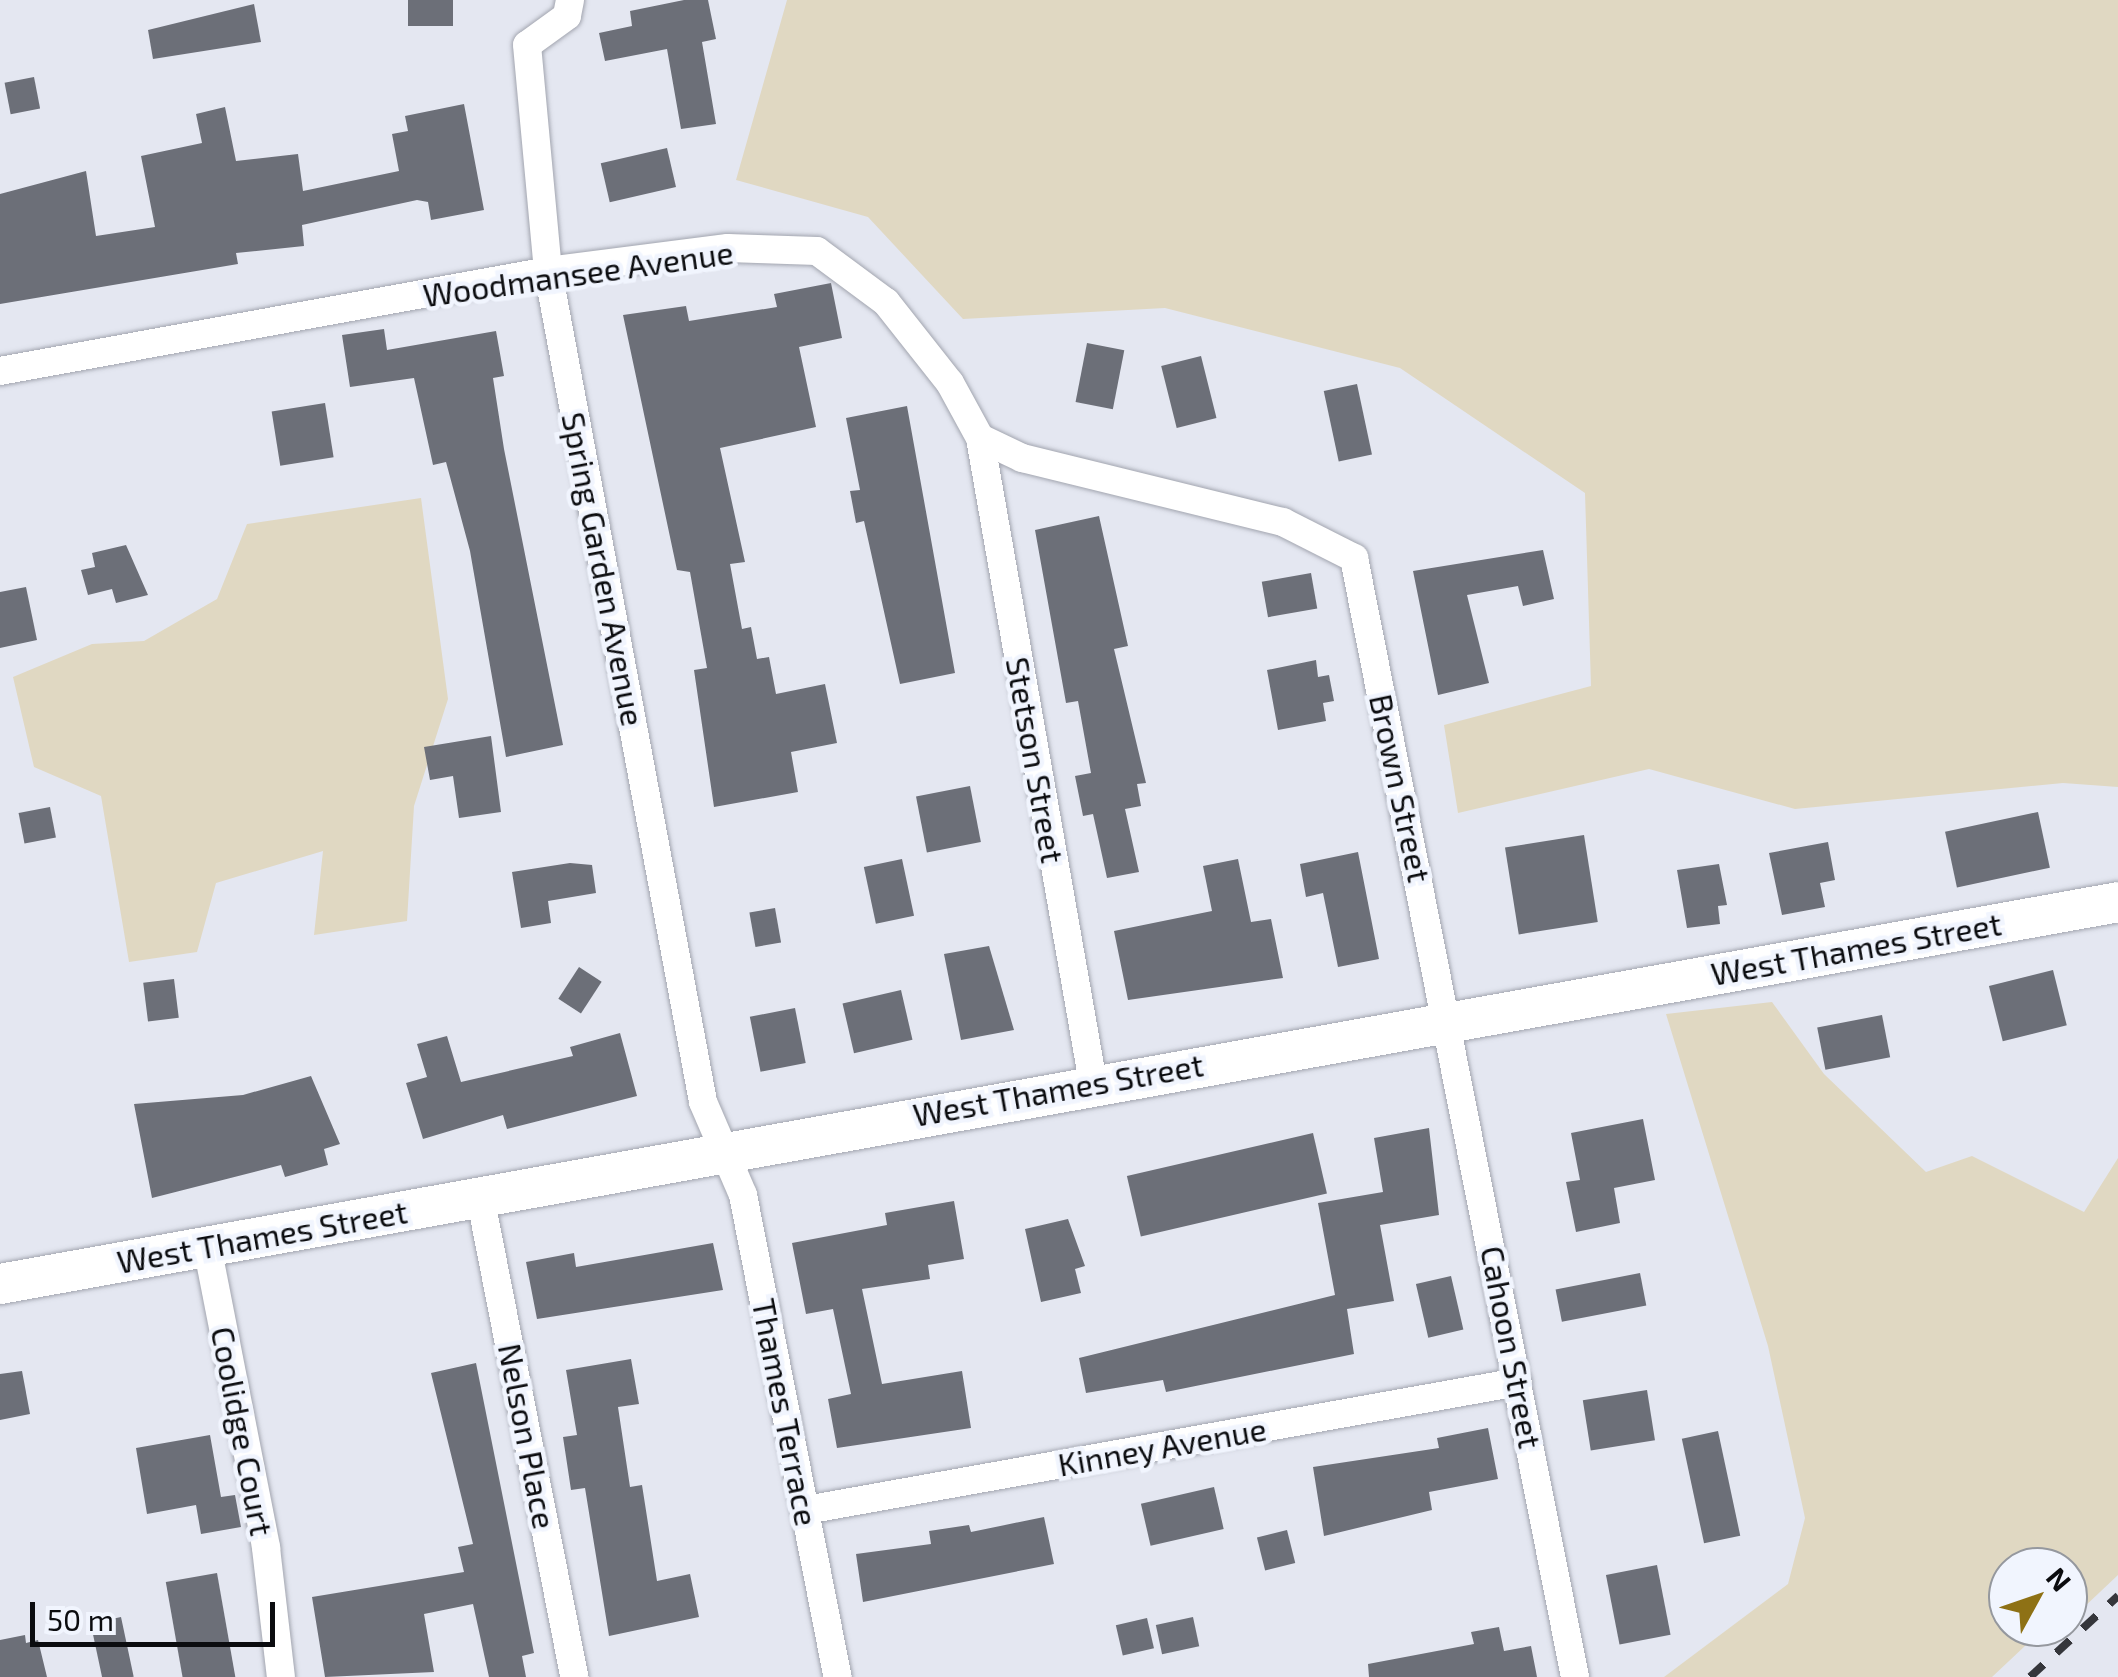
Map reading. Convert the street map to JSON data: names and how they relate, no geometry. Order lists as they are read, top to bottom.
{
  "streets": {
    "main road": ["West Thames Street"],
    "street": [
      "Woodmansee Avenue",
      "Spring Garden Avenue",
      "Stetson Street",
      "Brown Street",
      "Cahoon Street",
      "Thames Terrace",
      "Coolidge Court",
      "Nelson Place",
      "Kinney Avenue"
    ]
  },
  "crossings": [
    ["Woodmansee Avenue", "Spring Garden Avenue"],
    ["Woodmansee Avenue", "Stetson Street"],
    ["Woodmansee Avenue", "Brown Street"],
    ["Spring Garden Avenue", "West Thames Street"],
    ["Spring Garden Avenue", "Thames Terrace"],
    ["Stetson Street", "Brown Street"],
    ["Stetson Street", "West Thames Street"],
    ["Brown Street", "West Thames Street"],
    ["Brown Street", "Cahoon Street"],
    ["West Thames Street", "Cahoon Street"],
    ["West Thames Street", "Thames Terrace"],
    ["West Thames Street", "Coolidge Court"],
    ["West Thames Street", "Nelson Place"],
    ["Cahoon Street", "Kinney Avenue"],
    ["Thames Terrace", "Kinney Avenue"]
  ],
  "scale_bar": "50 m",
  "north": "top right"
}
